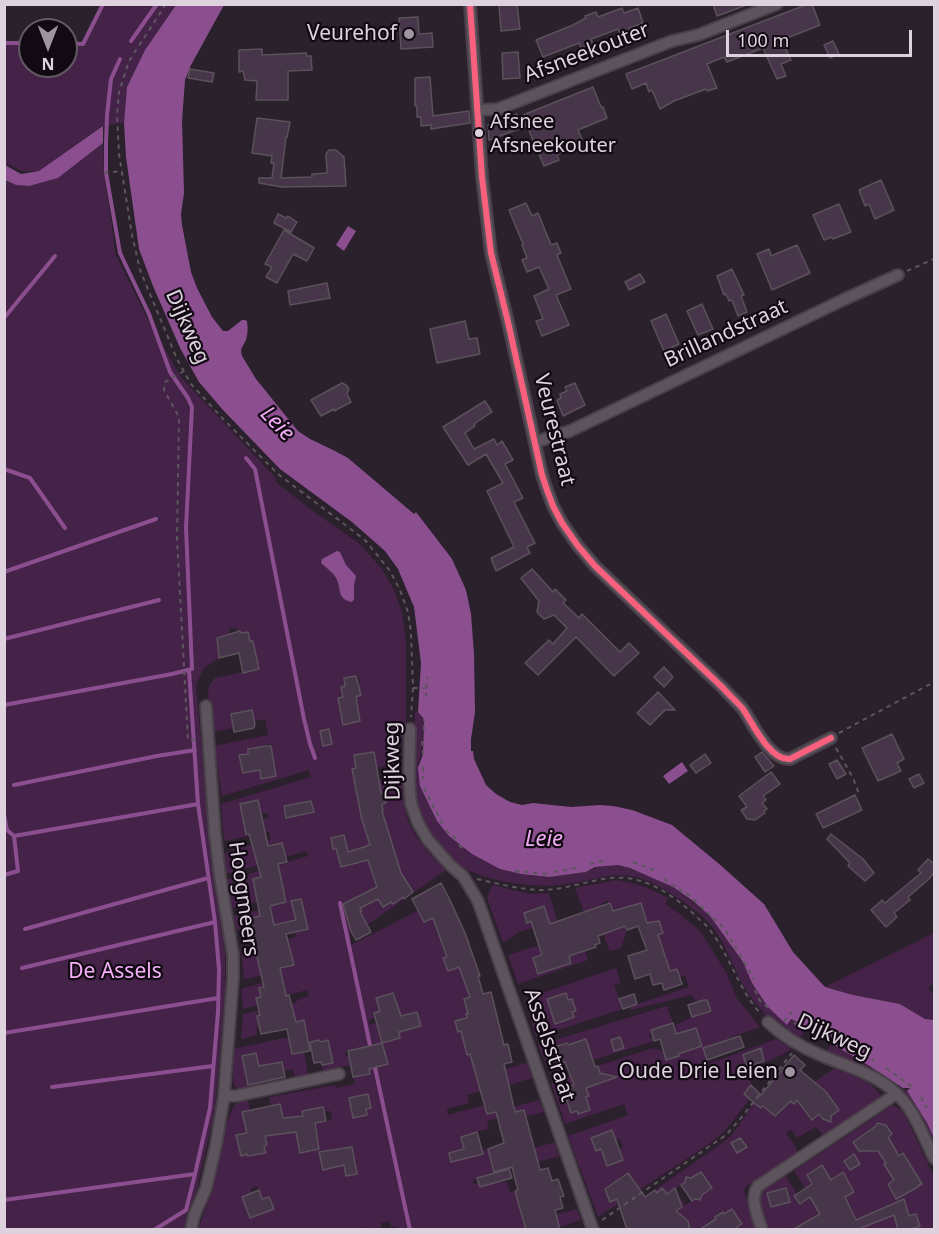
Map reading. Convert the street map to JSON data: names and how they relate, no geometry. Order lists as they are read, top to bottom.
{
  "streets": {
    "street": [
      "Afsneekouter",
      "Dijkweg",
      "Brillandstraat",
      "Veurestraat",
      "Hoogmeers",
      "Asselsstraat"
    ]
  },
  "crossings": [
    ["Afsneekouter", "Veurestraat"],
    ["Dijkweg", "Asselsstraat"],
    ["Brillandstraat", "Veurestraat"]
  ],
  "water": ["Leie"],
  "parks": ["De Assels"],
  "places": ["Veurehof", "Afsnee Afsneekouter", "Oude Drie Leien"],
  "scale_bar": "100 m",
  "north": "bottom"
}
